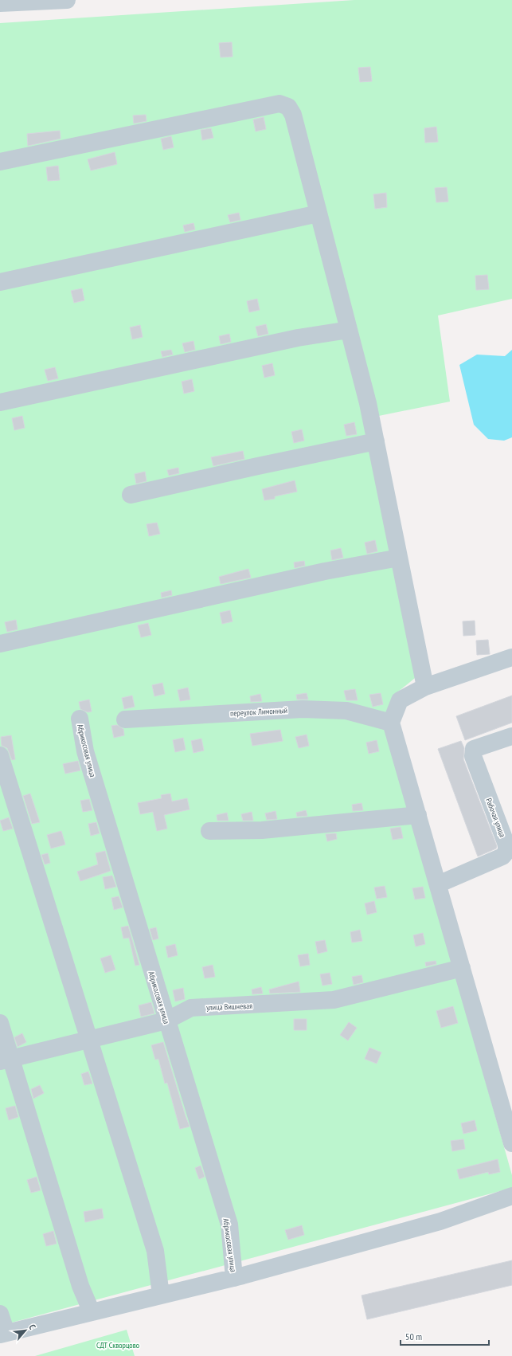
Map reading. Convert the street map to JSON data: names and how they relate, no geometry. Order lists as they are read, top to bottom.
{
  "streets": {
    "street": [
      "переулок Лимонный",
      "Абрикосовая улица",
      "Рабочая улица",
      "улица Вишневая"
    ]
  },
  "crossings": [
    ["Абрикосовая улица", "улица Вишневая"]
  ],
  "parks": ["СДТ Скворцово"],
  "scale_bar": "50 m",
  "north": "top right"
}
